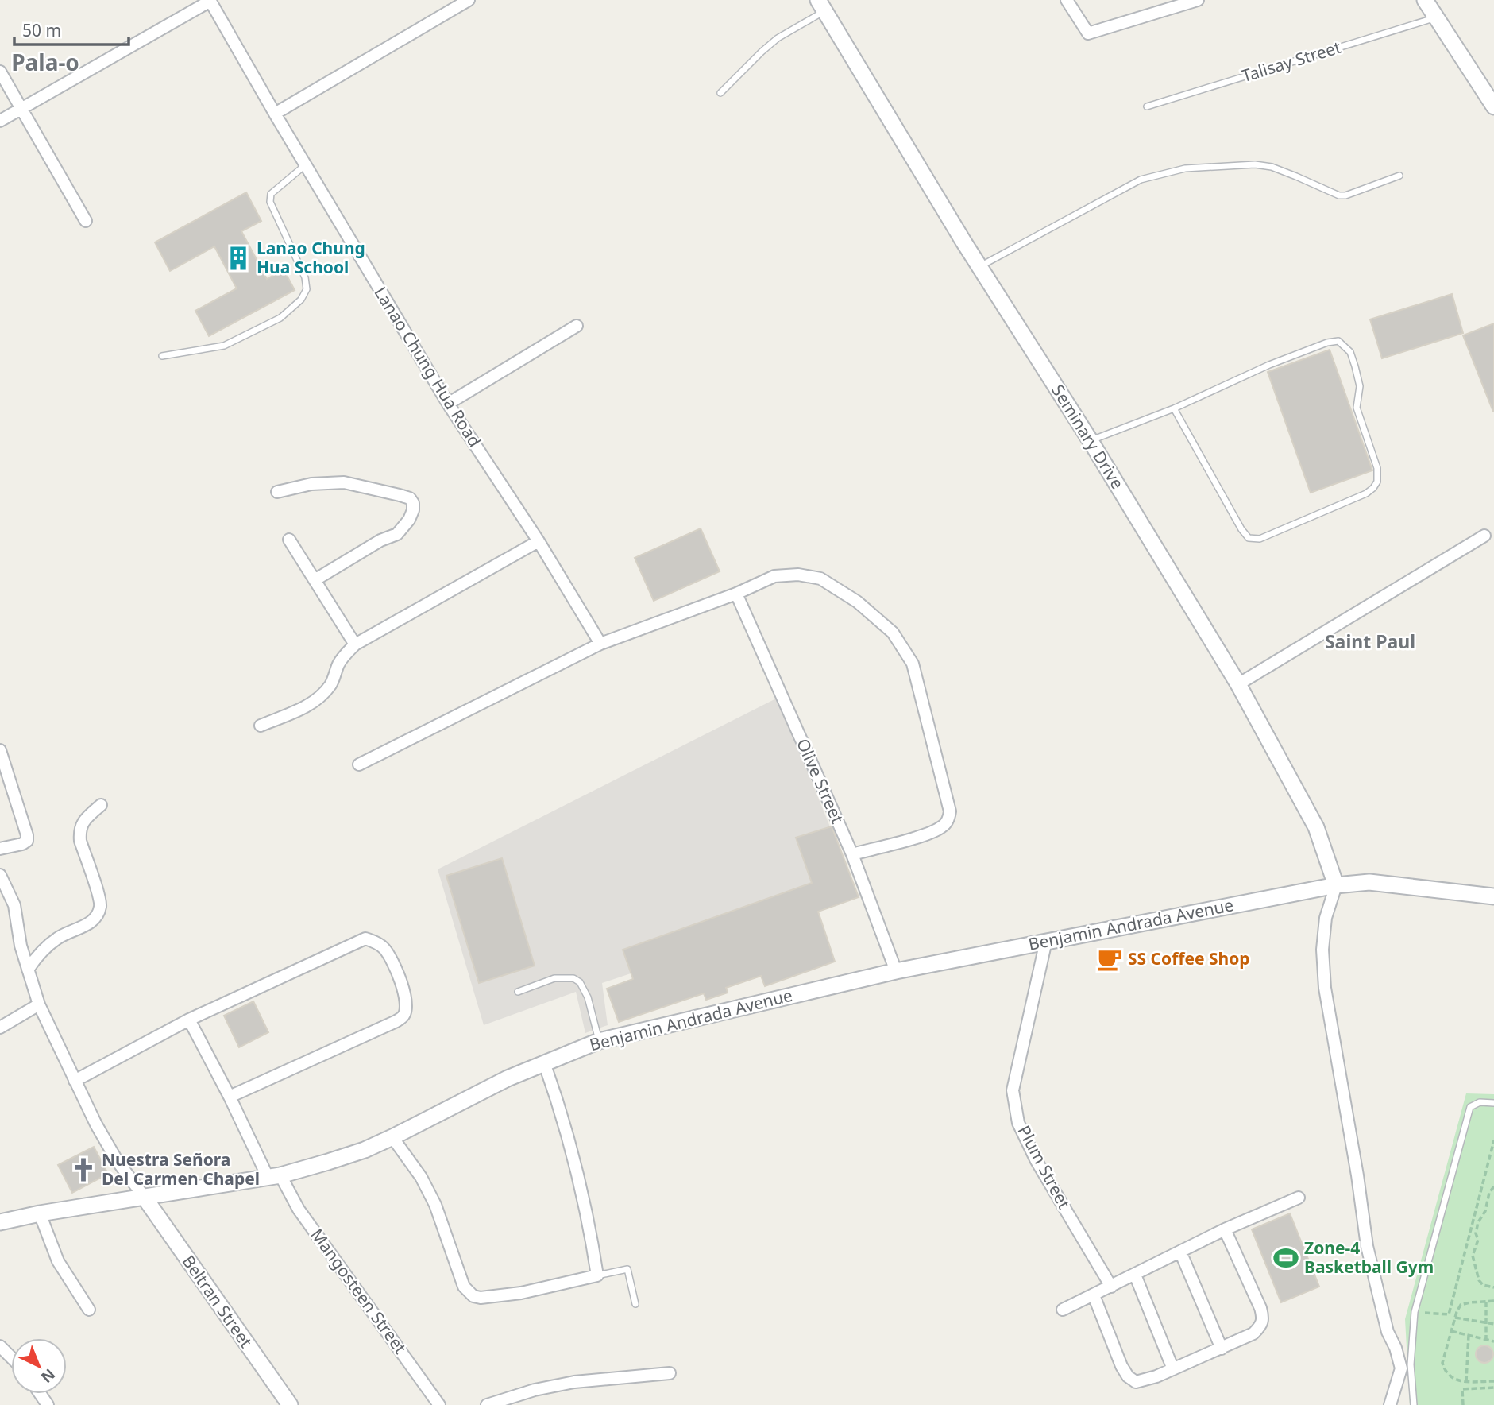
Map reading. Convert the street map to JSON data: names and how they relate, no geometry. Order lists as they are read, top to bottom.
{
  "streets": {
    "street": [
      "Lanao Chung Hua Road",
      "Seminary Drive",
      "Olive Street",
      "Benjamin Andrada Avenue",
      "Plum Street",
      "Mangosteen Street",
      "Beltran Street"
    ],
    "lane": ["Talisay Street"]
  },
  "crossings": [
    ["Seminary Drive", "Benjamin Andrada Avenue"],
    ["Olive Street", "Benjamin Andrada Avenue"],
    ["Benjamin Andrada Avenue", "Plum Street"],
    ["Benjamin Andrada Avenue", "Mangosteen Street"],
    ["Benjamin Andrada Avenue", "Beltran Street"]
  ],
  "districts": ["Pala-o", "Saint Paul"],
  "places": {
    "building": ["Lanao Chung Hua School"],
    "cafe": ["SS Coffee Shop"],
    "church": ["Nuestra Señora Del Carmen Chapel"],
    "sports": ["Zone-4 Basketball Gym"]
  },
  "scale_bar": "50 m",
  "north": "bottom right"
}
